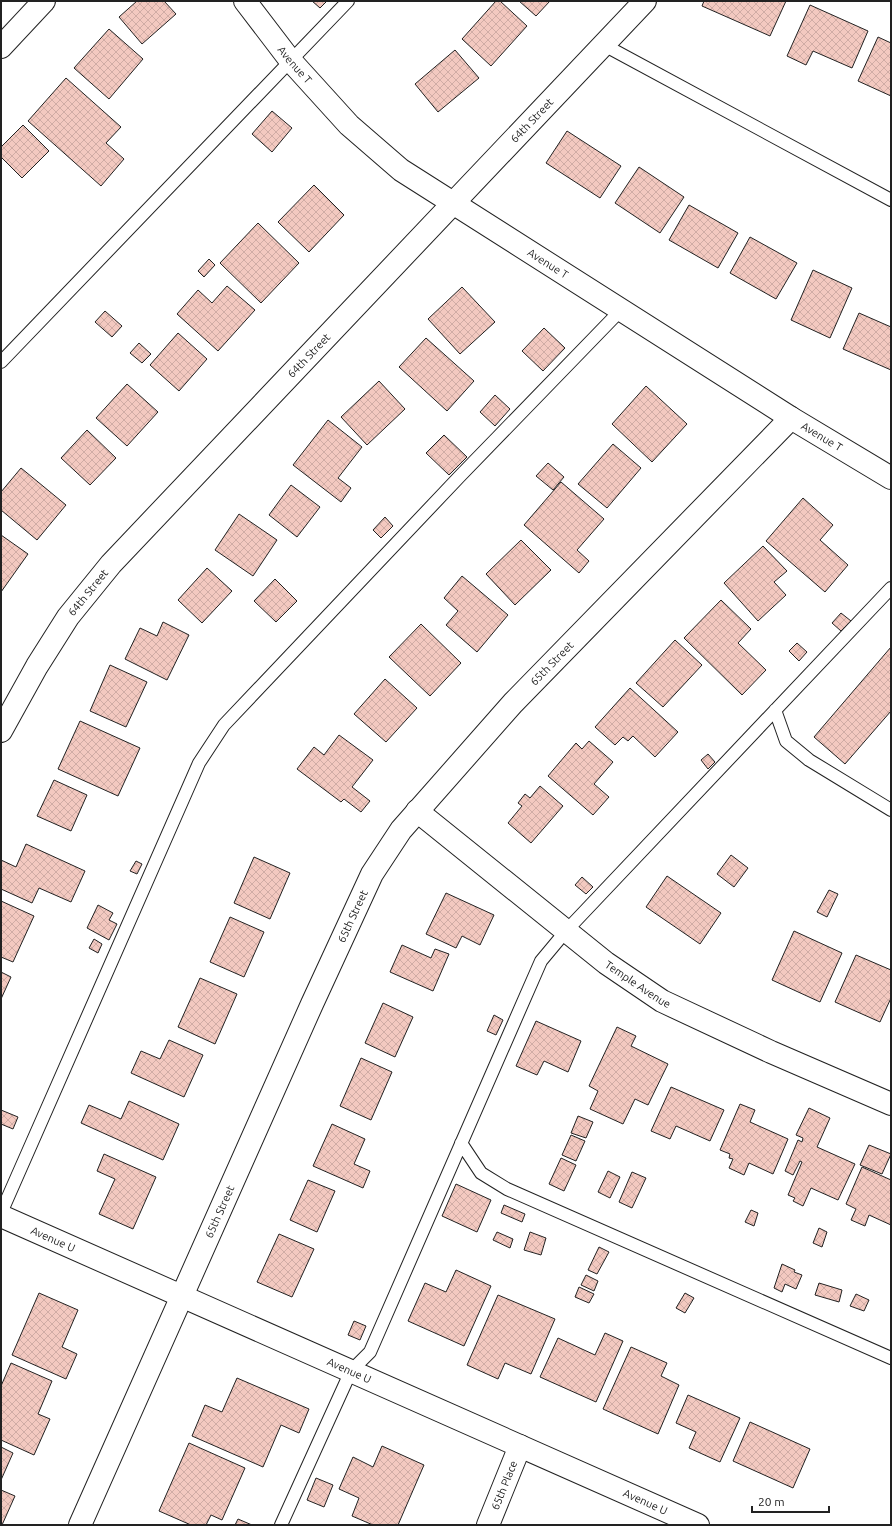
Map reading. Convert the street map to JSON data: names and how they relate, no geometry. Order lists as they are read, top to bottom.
{
  "streets": {
    "street": [
      "Avenue T",
      "64th Street",
      "65th Street",
      "Temple Avenue",
      "Avenue U",
      "65th Place"
    ]
  },
  "crossings": [
    ["Avenue T", "64th Street"],
    ["Avenue T", "65th Street"],
    ["65th Street", "Temple Avenue"],
    ["65th Street", "Avenue U"],
    ["Avenue U", "65th Place"]
  ],
  "scale_bar": "20 m"
}
